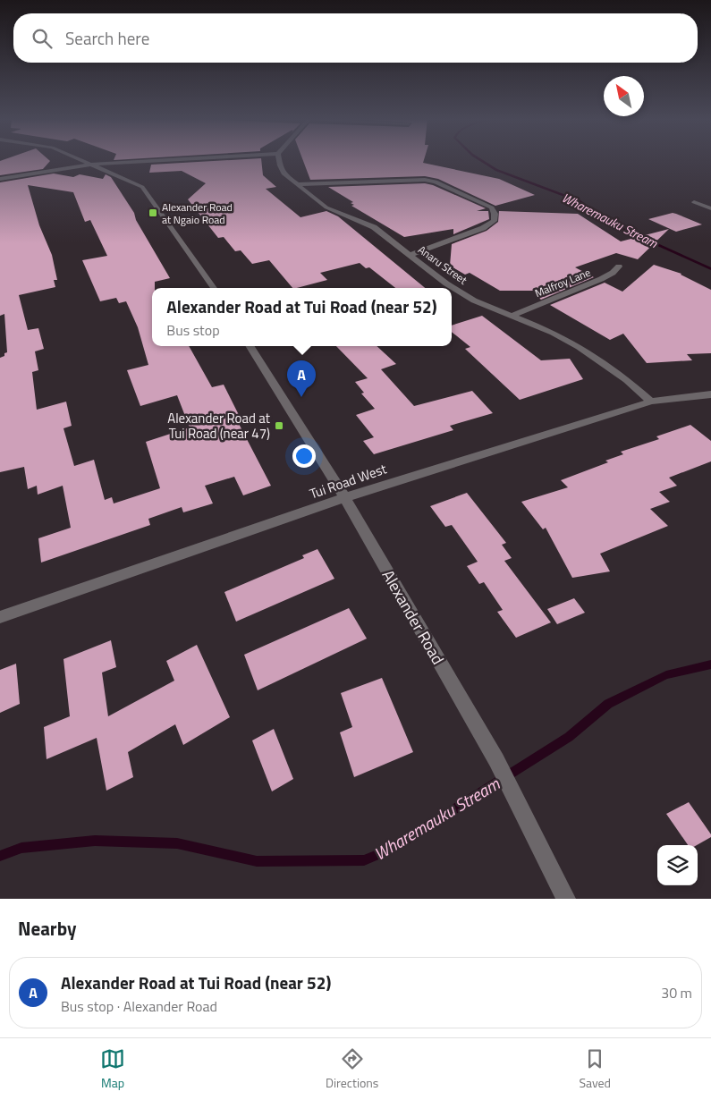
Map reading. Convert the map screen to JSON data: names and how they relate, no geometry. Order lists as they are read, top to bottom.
{
  "streets": {
    "street": [
      "Anaru Street",
      "Malfroy Lane",
      "Tui Road West",
      "Alexander Road"
    ]
  },
  "crossings": [
    ["Anaru Street", "Malfroy Lane"],
    ["Anaru Street", "Tui Road West"],
    ["Tui Road West", "Alexander Road"]
  ],
  "water": ["Wharemauku Stream"],
  "places": {
    "transit": ["Alexander Road at Ngaio Road", "Alexander Road at Tui Road (near 47)"]
  },
  "north": "top left",
  "page": {
    "search": "Search here",
    "popup": ["Alexander Road at Tui Road (near 52)", "Bus stop"],
    "pins": "A",
    "heading": "Nearby",
    "list": [
      {
        "mark": "A",
        "name": "Alexander Road at Tui Road (near 52)",
        "note": "Bus stop · Alexander Road",
        "value": "30 m"
      }
    ],
    "nav": ["Map", "Directions", "Saved"]
  }
}
